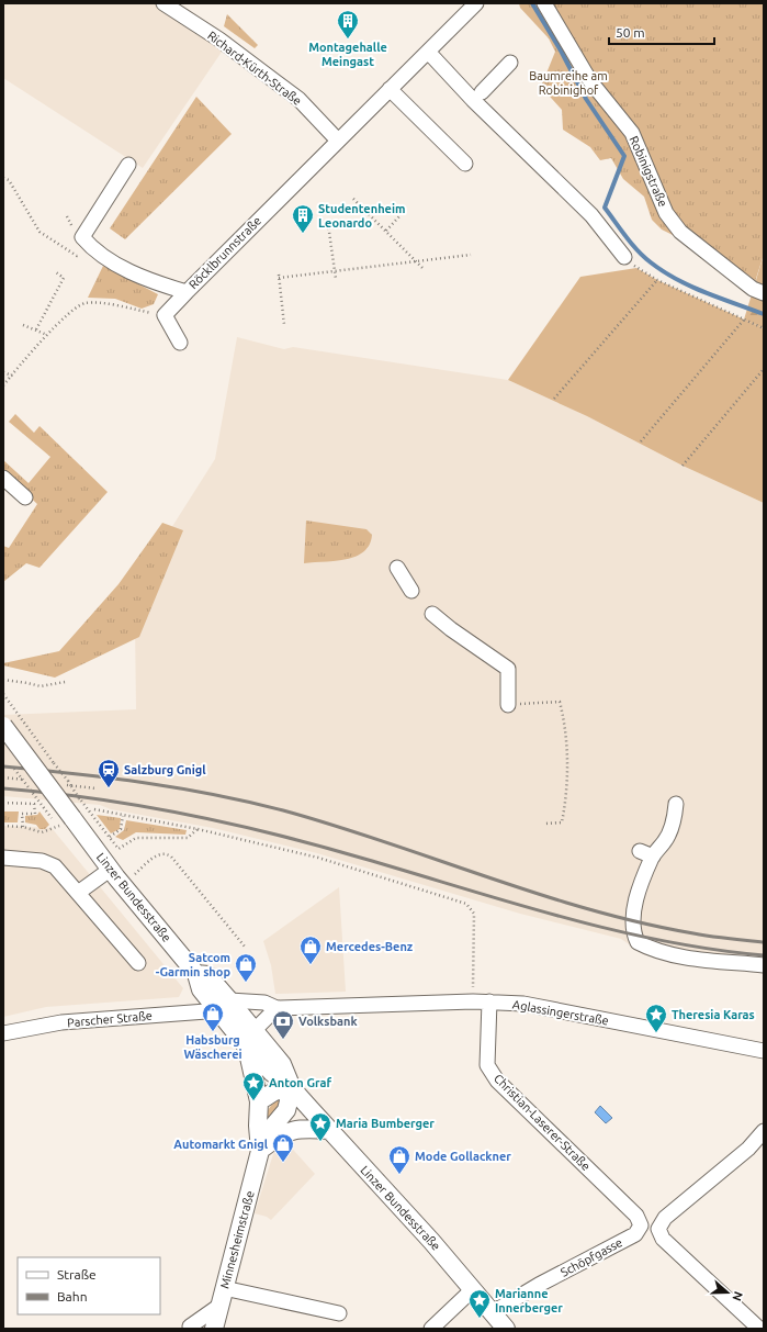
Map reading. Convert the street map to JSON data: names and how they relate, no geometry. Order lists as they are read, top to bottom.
{
  "streets": {
    "main road": ["Linzer Bundesstraße", "Minnesheimstraße"],
    "street": [
      "Richard-Kürth-Straße",
      "Robinigstraße",
      "Röcklbrunnstraße",
      "Aglassingerstraße",
      "Parscher Straße",
      "Christian-Laserer-Straße",
      "Schöpfgasse"
    ]
  },
  "crossings": [
    ["Richard-Kürth-Straße", "Röcklbrunnstraße"],
    ["Linzer Bundesstraße", "Aglassingerstraße"],
    ["Linzer Bundesstraße", "Parscher Straße"],
    ["Linzer Bundesstraße", "Minnesheimstraße"],
    ["Linzer Bundesstraße", "Schöpfgasse"],
    ["Aglassingerstraße", "Parscher Straße"],
    ["Aglassingerstraße", "Christian-Laserer-Straße"],
    ["Christian-Laserer-Straße", "Schöpfgasse"]
  ],
  "parks": ["Baumreihe am Robinighof"],
  "places": {
    "building": ["Montagehalle Meingast", "Studentenheim Leonardo"],
    "station": ["Salzburg Gnigl"],
    "shop": [
      "Mercedes-Benz",
      "Satcom -Garmin shop",
      "Habsburg Wäscherei",
      "Automarkt Gnigl",
      "Mode Gollackner"
    ],
    "place": [
      "Theresia Karas",
      "Anton Graf",
      "Maria Bumberger",
      "Marianne Innerberger"
    ],
    "bank": ["Volksbank"]
  },
  "legend": ["Straße", "Bahn"],
  "scale_bar": "50 m",
  "north": "right"
}
